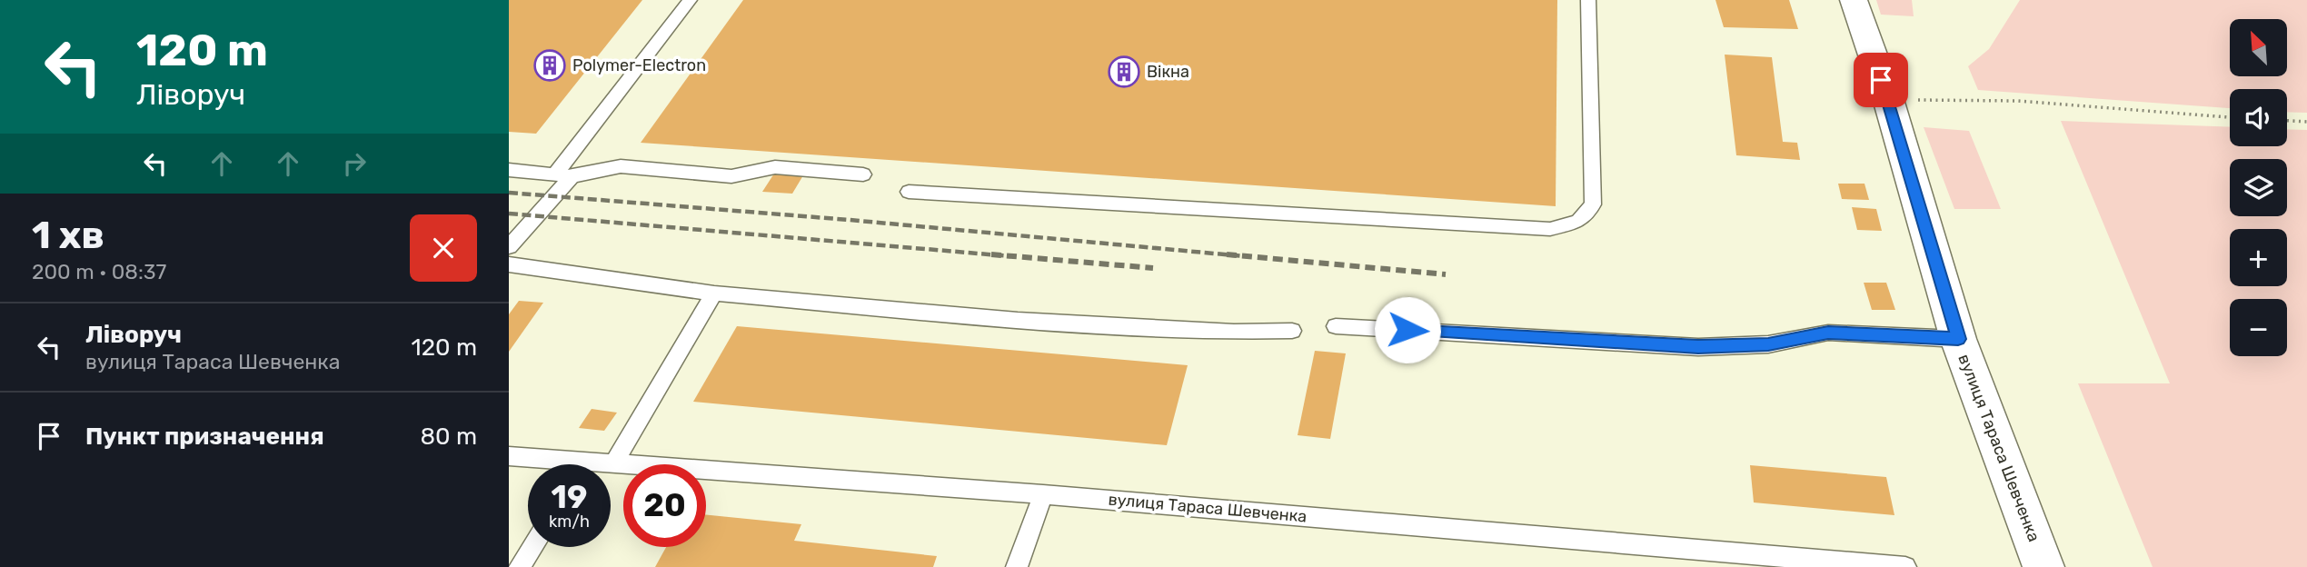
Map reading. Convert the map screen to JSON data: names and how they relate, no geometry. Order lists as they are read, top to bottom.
{
  "streets": {
    "street": ["вулиця Тараса Шевченка"]
  },
  "places": {
    "building": ["Polymer-Electron", "Вікна"]
  },
  "north": "top left",
  "page": {
    "turn": ["120 m", "Ліворуч"],
    "map_buttons": ["+", "−"],
    "heading": ["1 хв", "200 m · 08:37"],
    "list": [
      {
        "name": "Ліворуч",
        "note": "вулиця Тараса Шевченка",
        "value": "120 m"
      },
      {
        "name": "Пункт призначення",
        "value": "80 m"
      }
    ],
    "speed": "19 km/h",
    "limit": "20"
  }
}
